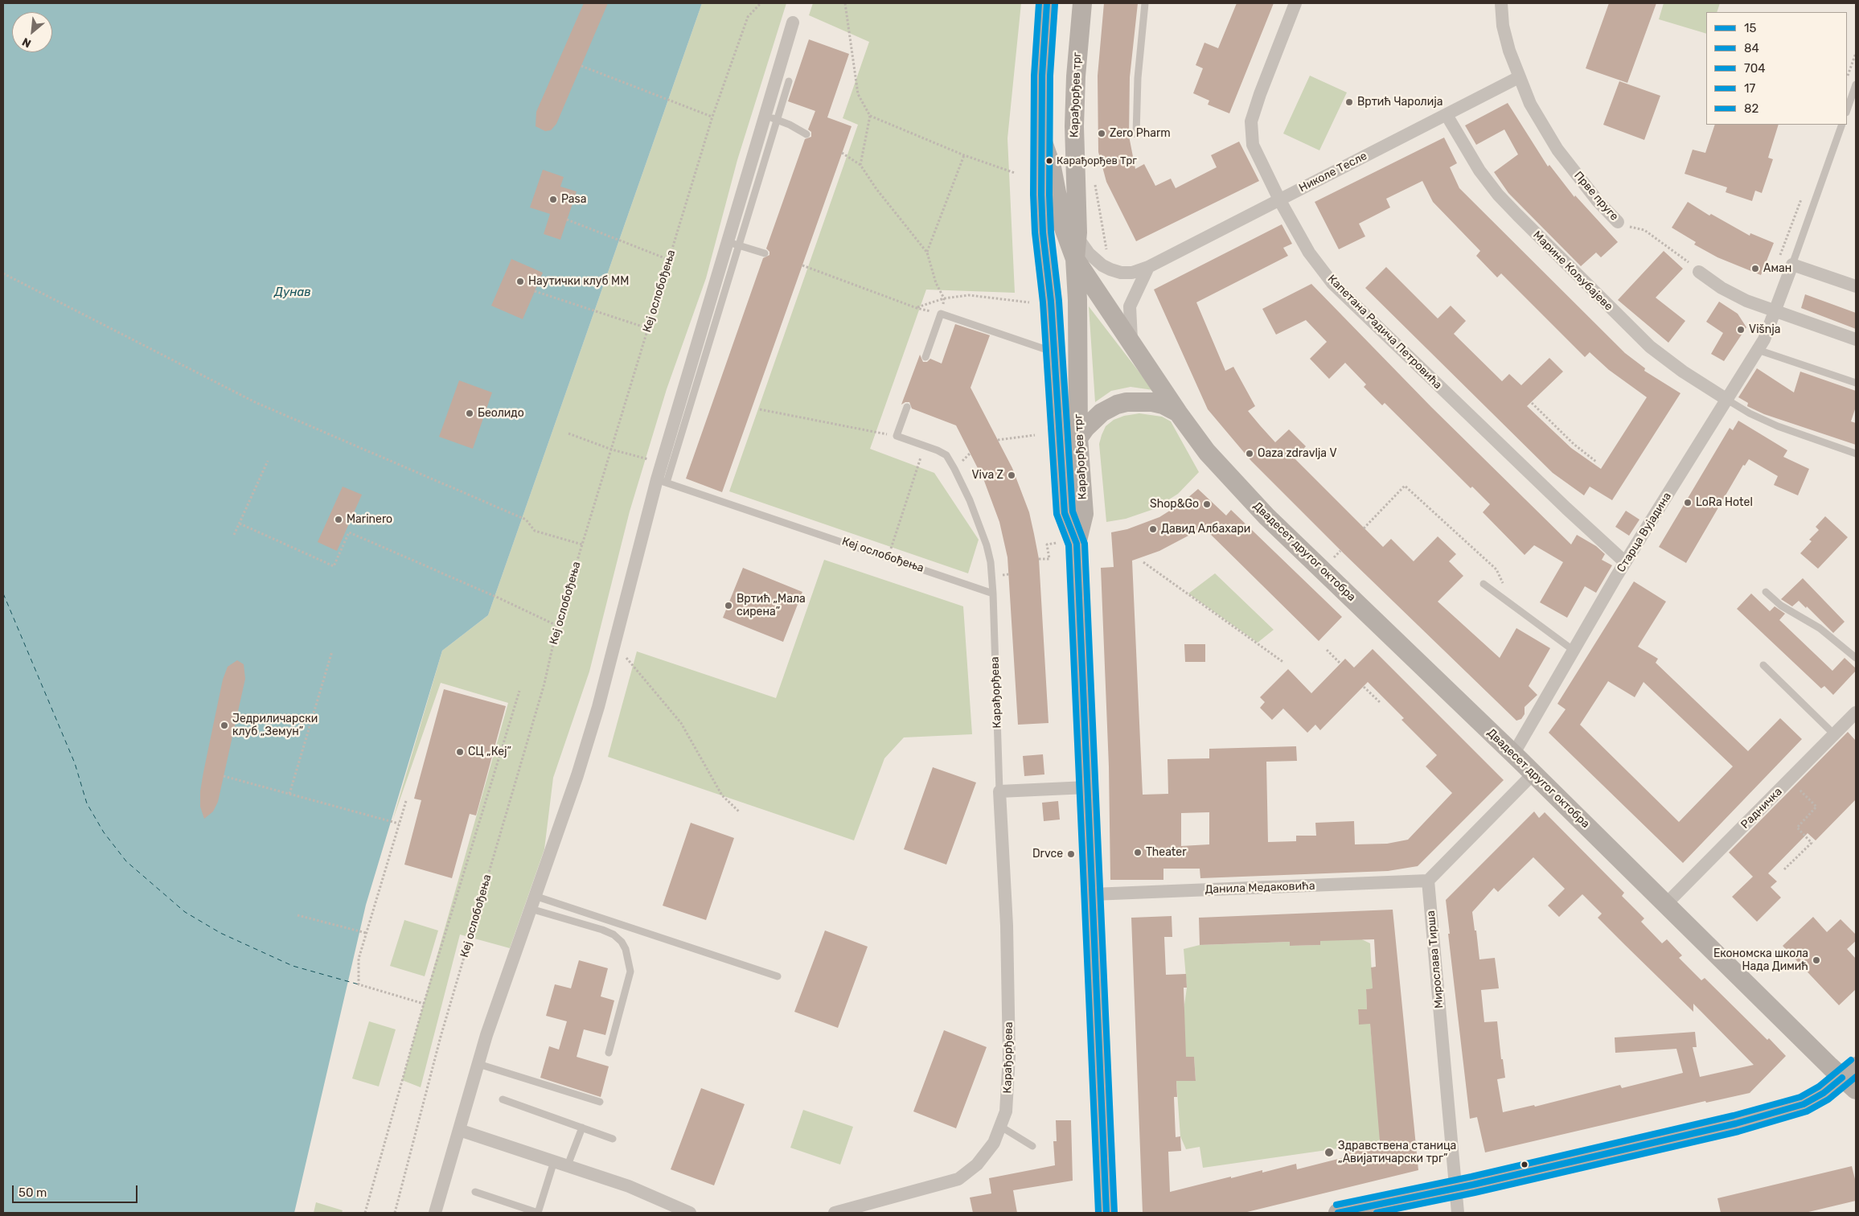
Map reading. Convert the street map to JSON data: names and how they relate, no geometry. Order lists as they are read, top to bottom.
{
  "streets": {
    "main road": ["Карађорђев трг", "Двадесет другог октобра"],
    "street": [
      "Николе Тесле",
      "Прве пруге",
      "Марине Кољубајеве",
      "Капетана Радича Петровића",
      "Старца Вујадина",
      "Карађорђева",
      "Радничка",
      "Данила Медаковића",
      "Мирослава Тирша"
    ],
    "lane": ["Кеј ослобођења"]
  },
  "crossings": [
    ["Карађорђев трг", "Николе Тесле"],
    ["Николе Тесле", "Прве пруге"],
    ["Николе Тесле", "Марине Кољубајеве"],
    ["Николе Тесле", "Капетана Радича Петровића"],
    ["Марине Кољубајеве", "Старца Вујадина"],
    ["Кеј ослобођења", "Карађорђева"],
    ["Капетана Радича Петровића", "Старца Вујадина"],
    ["Старца Вујадина", "Двадесет другог октобра"],
    ["Двадесет другог октобра", "Радничка"],
    ["Данила Медаковића", "Мирослава Тирша"]
  ],
  "water": ["Дунав"],
  "places": [
    "Вртић Чаролија",
    "Zero Pharm",
    "Карађорђев Трг",
    "Pasa",
    "Аман",
    "Наутички клуб ММ",
    "Višnja",
    "Беолидо",
    "Oaza zdravlja V",
    "Viva Z",
    "LoRa Hotel",
    "Shop&Go",
    "Marinero",
    "Давид Албахари",
    "Вртић „Мала сирена”",
    "Једриличарски клуб „Земун”",
    "СЦ „Кеј”",
    "Theater",
    "Drvce",
    "Економска школа Нада Димић",
    "Здравствена станица „Авијатичарски трг”"
  ],
  "lines": [
    "transit line 15",
    "transit line 84",
    "transit line 704",
    "transit line 82",
    "transit line 17"
  ],
  "legend": [
    "15",
    "84",
    "704",
    "17",
    "82"
  ],
  "scale_bar": "50 m",
  "north": "bottom left"
}
